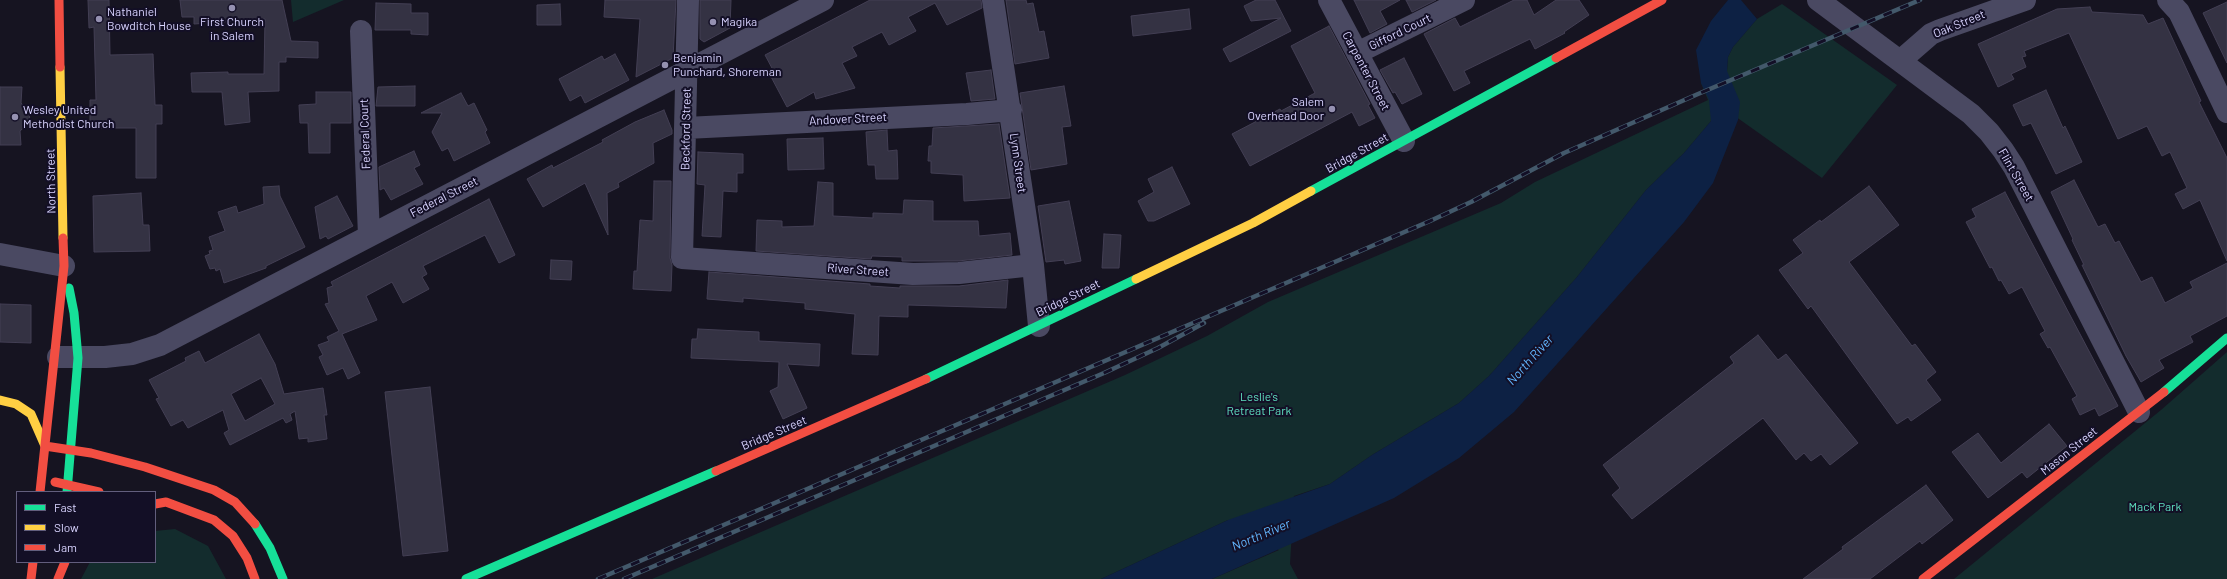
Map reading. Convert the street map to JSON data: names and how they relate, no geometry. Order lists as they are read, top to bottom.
{
  "streets": {
    "main road": ["Bridge Street", "North Street", "Mason Street"],
    "street": [
      "Oak Street",
      "Gifford Court",
      "Carpenter Street",
      "Andover Street",
      "Beckford Street",
      "Federal Court",
      "Lynn Street",
      "Flint Street",
      "Federal Street",
      "River Street"
    ]
  },
  "crossings": [
    ["Oak Street", "Flint Street"],
    ["Gifford Court", "Carpenter Street"],
    ["Carpenter Street", "Bridge Street"],
    ["Andover Street", "Beckford Street"],
    ["Andover Street", "Lynn Street"],
    ["Beckford Street", "Federal Street"],
    ["Beckford Street", "River Street"],
    ["Federal Court", "Federal Street"],
    ["Bridge Street", "Lynn Street"],
    ["Lynn Street", "River Street"],
    ["Flint Street", "Mason Street"],
    ["North Street", "Federal Street"]
  ],
  "water": ["North River"],
  "parks": ["Leslie's Retreat Park", "Mack Park"],
  "places": [
    "First Church in Salem",
    "Nathaniel Bowditch House",
    "Magika",
    "Benjamin Punchard, Shoreman",
    "Salem Overhead Door",
    "Wesley United Methodist Church"
  ],
  "legend": ["Fast", "Slow", "Jam"]
}
